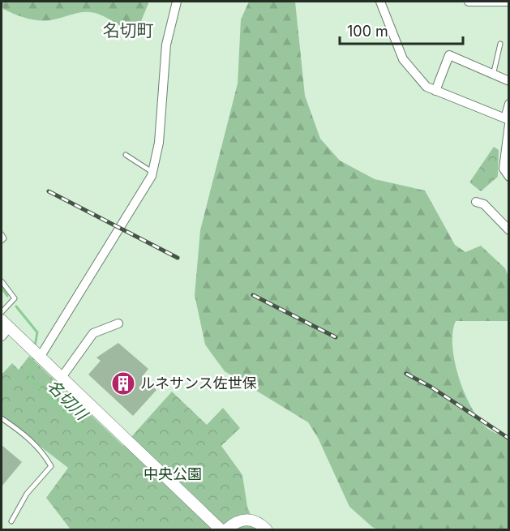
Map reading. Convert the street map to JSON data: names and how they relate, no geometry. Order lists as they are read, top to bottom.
{
  "districts": ["名切町"],
  "water": ["名切川"],
  "parks": ["中央公園"],
  "places": {
    "building": ["ルネサンス佐世保"]
  },
  "scale_bar": "100 m"
}
